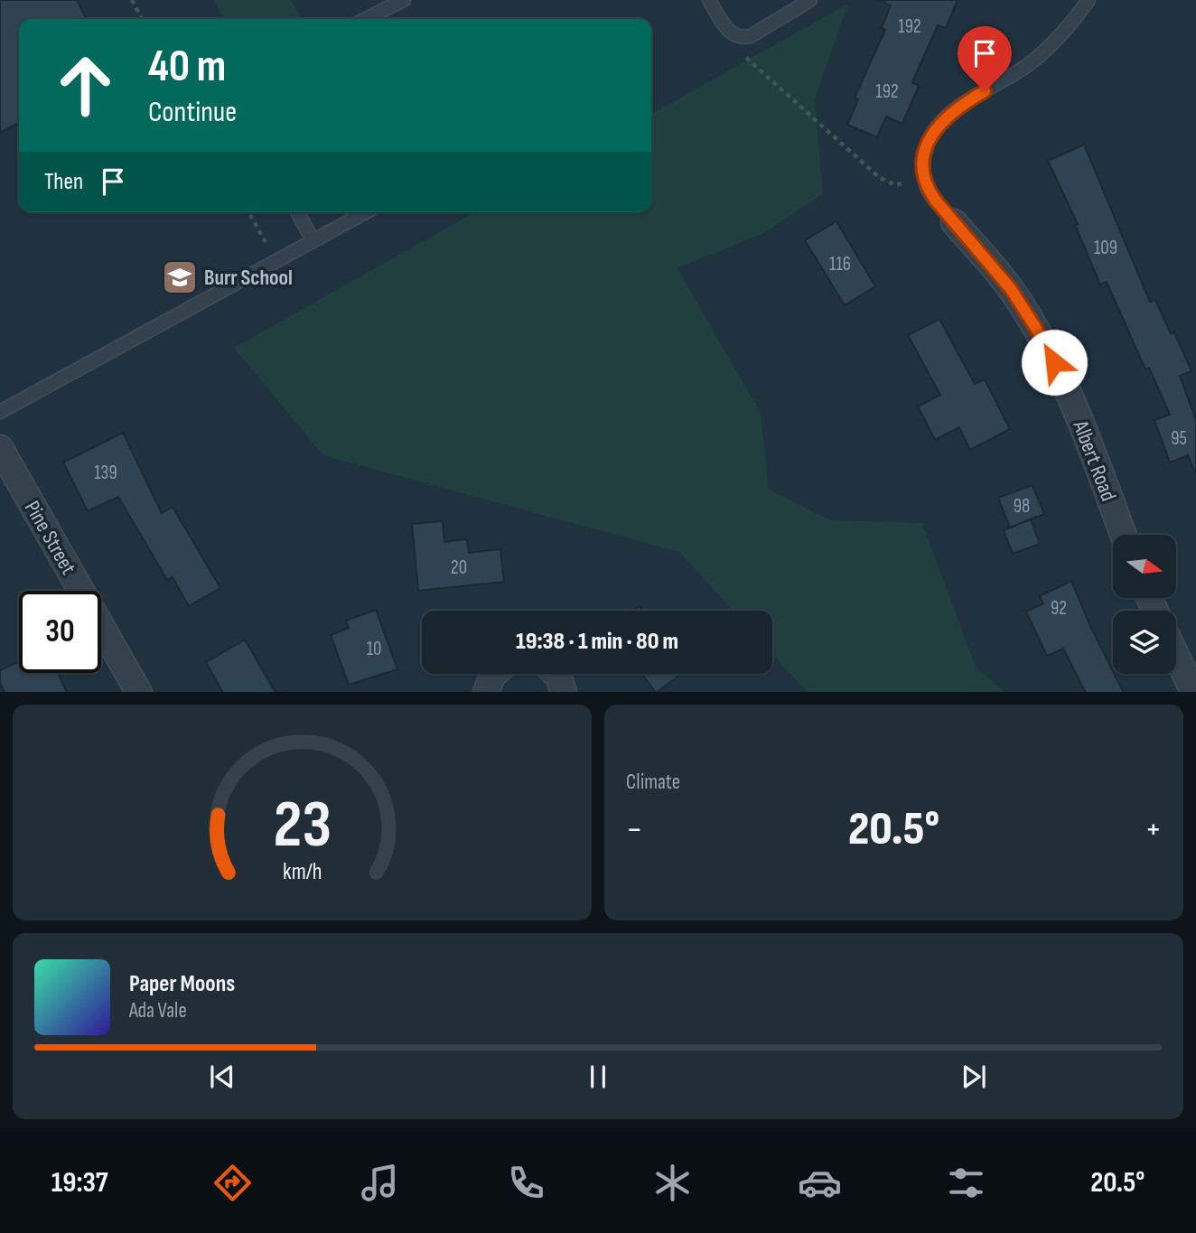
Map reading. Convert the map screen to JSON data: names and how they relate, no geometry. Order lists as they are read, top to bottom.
{
  "streets": {
    "street": ["Albert Road", "Pine Street"]
  },
  "places": {
    "school or university": ["Burr School"]
  },
  "house_numbers": [
    "192",
    "192",
    "109",
    "116",
    "95",
    "139",
    "98",
    "20",
    "92",
    "10"
  ],
  "north": "right",
  "page": {
    "turn": ["40 m", "Continue"],
    "then": "Then",
    "limit": "30",
    "trip": "19:38 · 1 min · 80 m",
    "tile": "Climate",
    "heat": ["−", "20.5°", "+"],
    "song": ["Paper Moons", "Ada Vale"],
    "tabs": ["19:37", "20.5°"],
    "gauge": ["23", "km/h"]
  }
}
